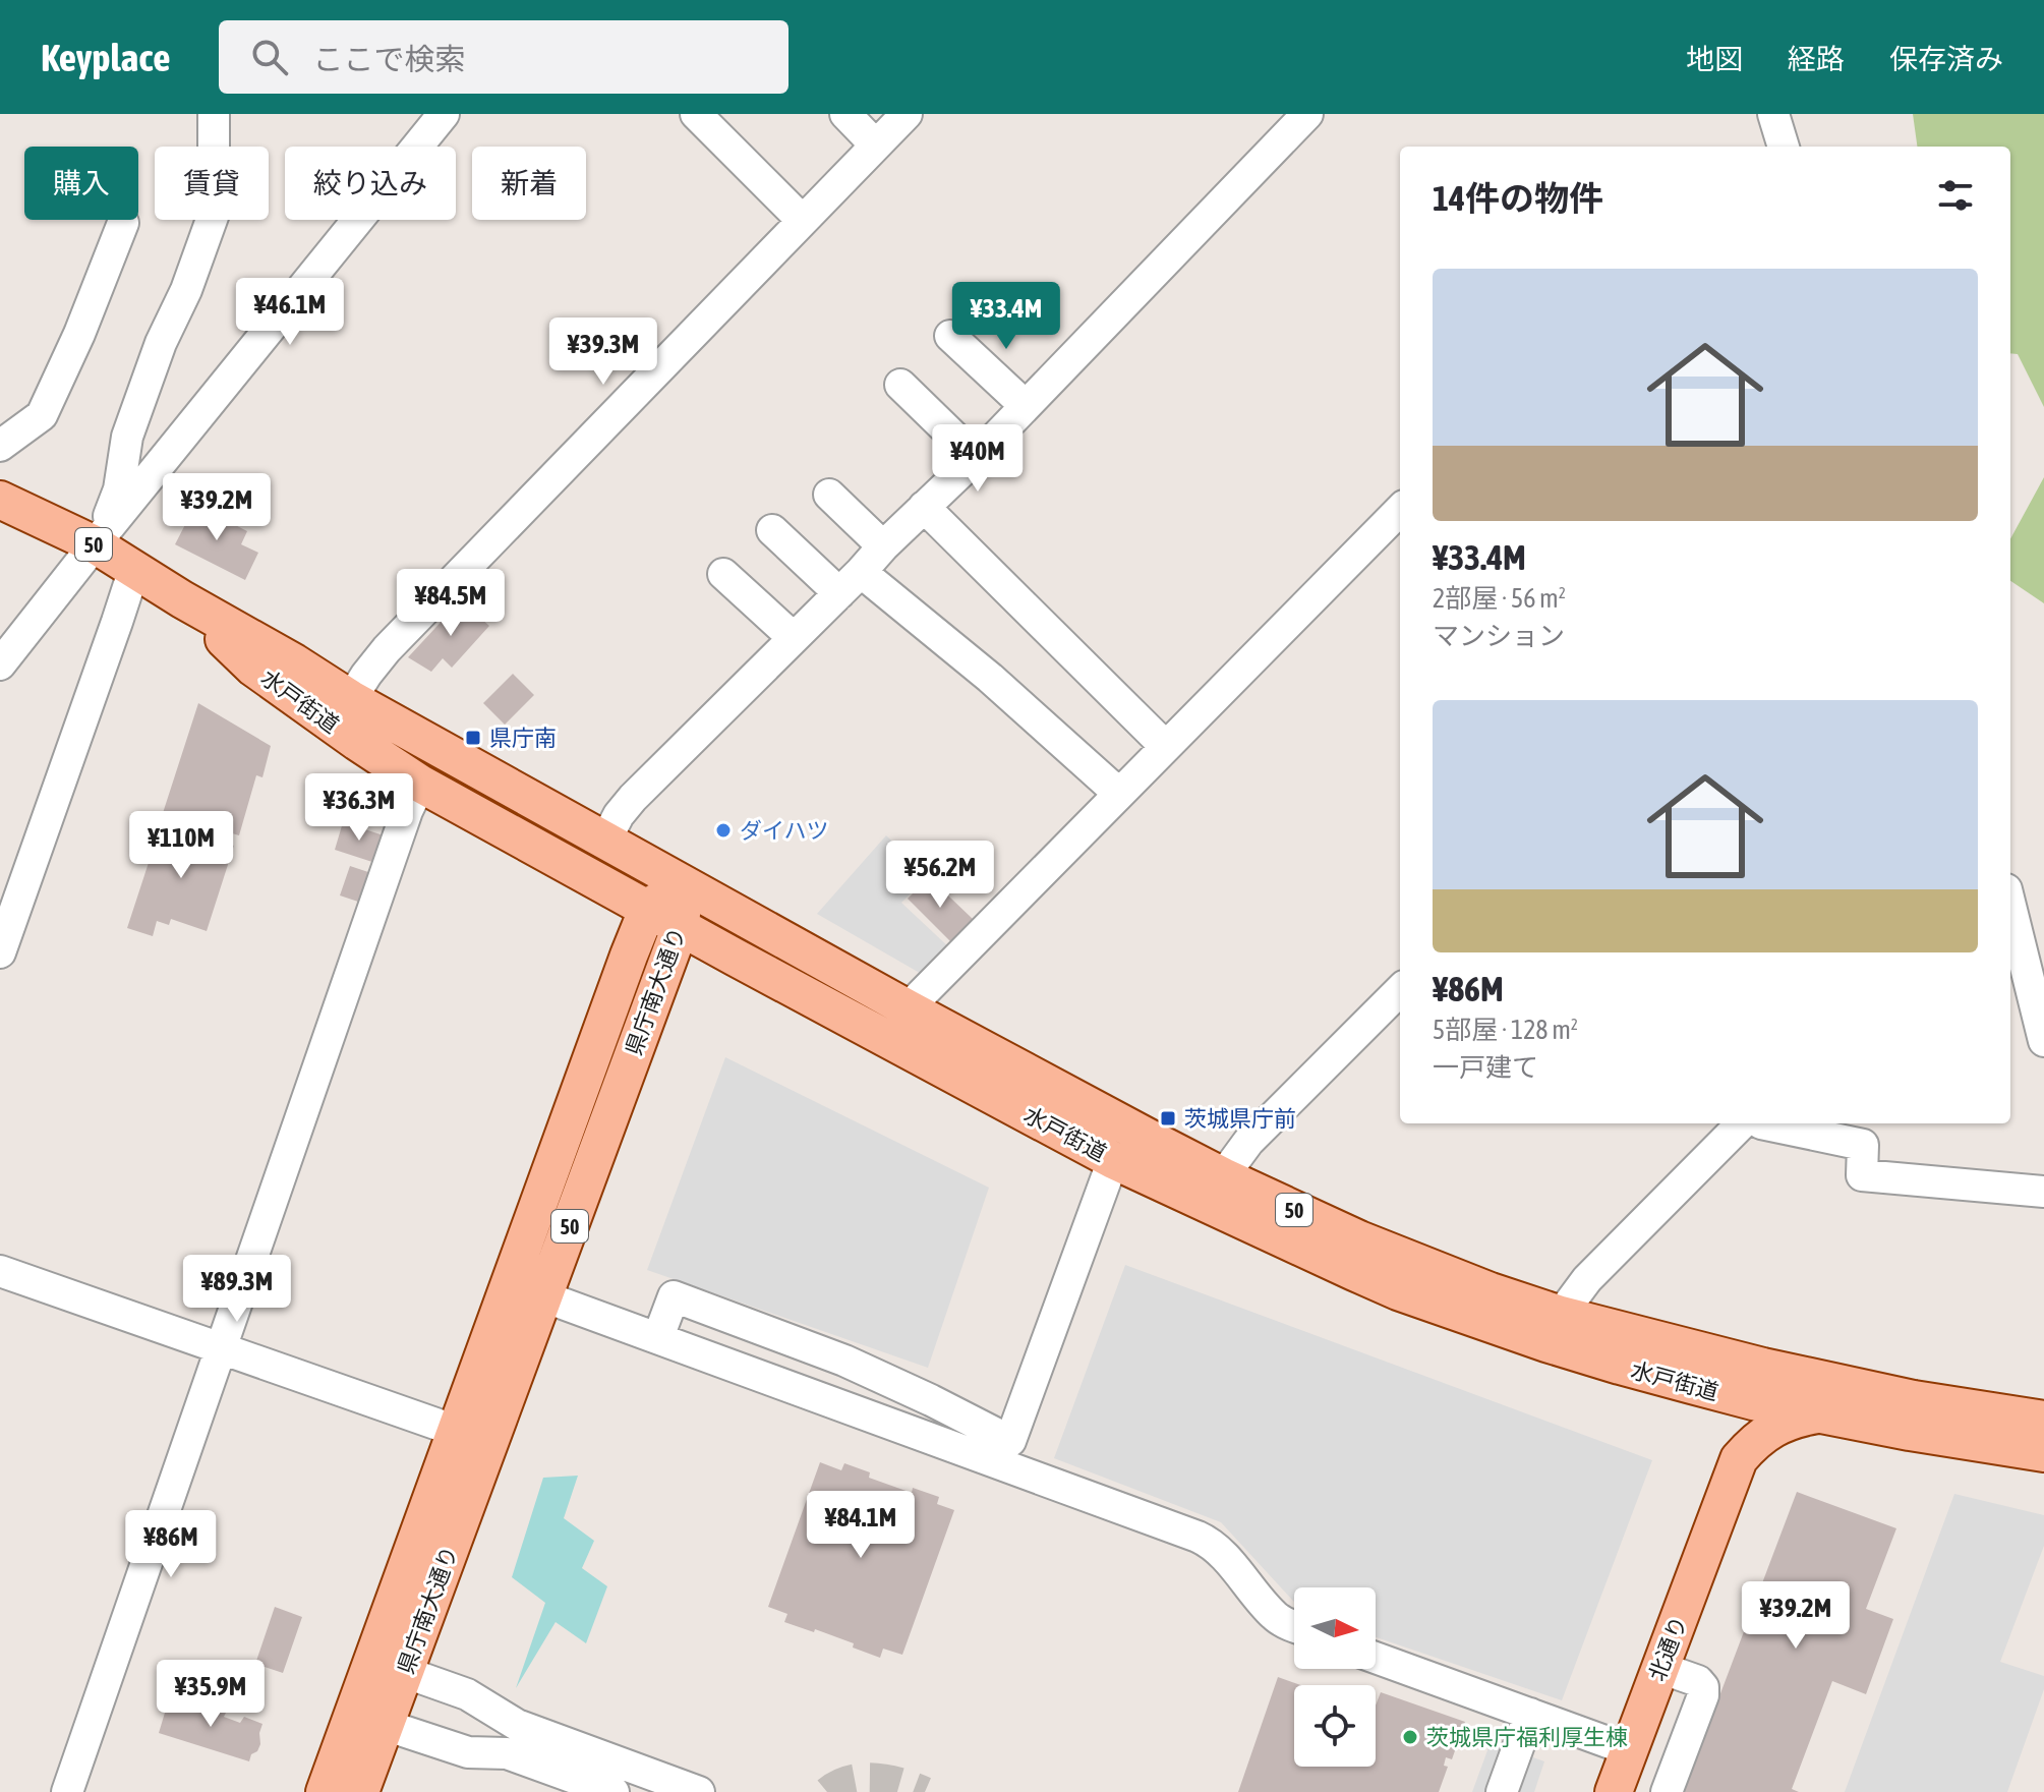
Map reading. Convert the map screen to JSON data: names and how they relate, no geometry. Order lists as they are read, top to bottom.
{
  "streets": {
    "main road": [
      "50",
      "水戸街道",
      "県庁南大通り",
      "北通り"
    ]
  },
  "crossings": [
    ["水戸街道", "県庁南大通り"]
  ],
  "places": {
    "transit": ["県庁南", "茨城県庁前"],
    "other": ["ダイハツ", "茨城県庁福利厚生棟"]
  },
  "north": "right",
  "page": {
    "header": "Keyplace",
    "search": "ここで検索",
    "nav": ["地図", "経路", "保存済み"],
    "chip": [
      "購入",
      "賃貸",
      "絞り込み",
      "新着"
    ],
    "heading": "14件の物件",
    "list": [
      {
        "name": "¥33.4M",
        "note": "2部屋 · 56 m² · マンション"
      },
      {
        "name": "¥86M",
        "note": "5部屋 · 128 m² · 一戸建て"
      }
    ],
    "price": [
      "¥46.1M",
      "¥33.4M",
      "¥39.3M",
      "¥40M",
      "¥39.2M",
      "¥84.5M",
      "¥36.3M",
      "¥110M",
      "¥56.2M",
      "¥89.3M",
      "¥84.1M",
      "¥86M",
      "¥39.2M",
      "¥35.9M"
    ]
  }
}
